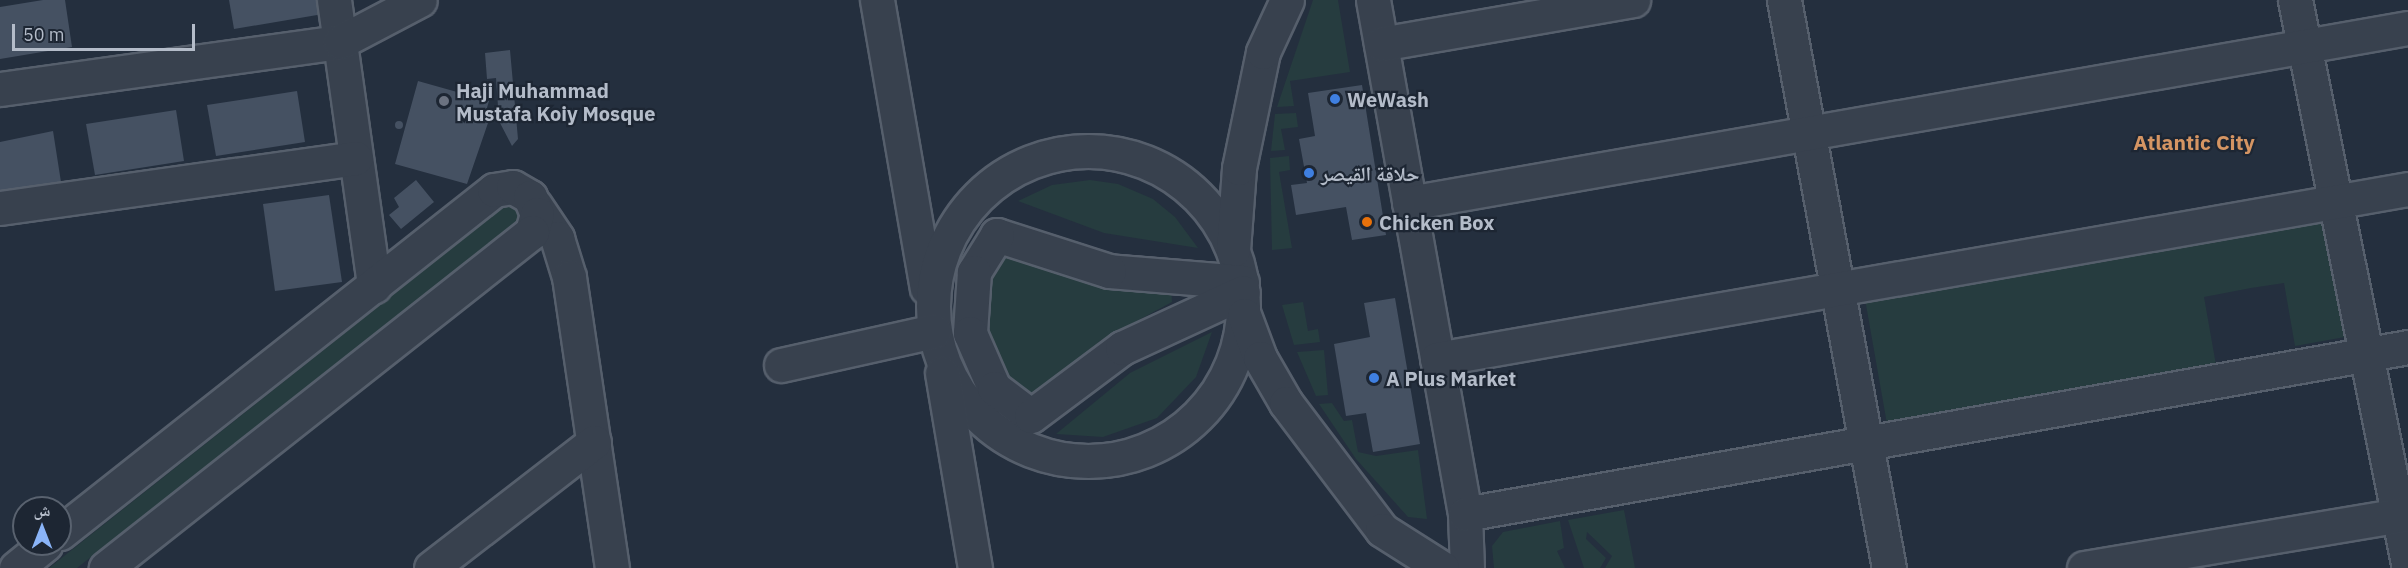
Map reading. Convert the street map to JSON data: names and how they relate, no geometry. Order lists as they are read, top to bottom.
{
  "districts": ["Atlantic City"],
  "places": [
    "WeWash",
    "Haji Muhammad Mustafa Koiy Mosque",
    "حلاقة القيصر",
    "Chicken Box",
    "A Plus Market"
  ],
  "scale_bar": "50 m",
  "north": "top"
}
